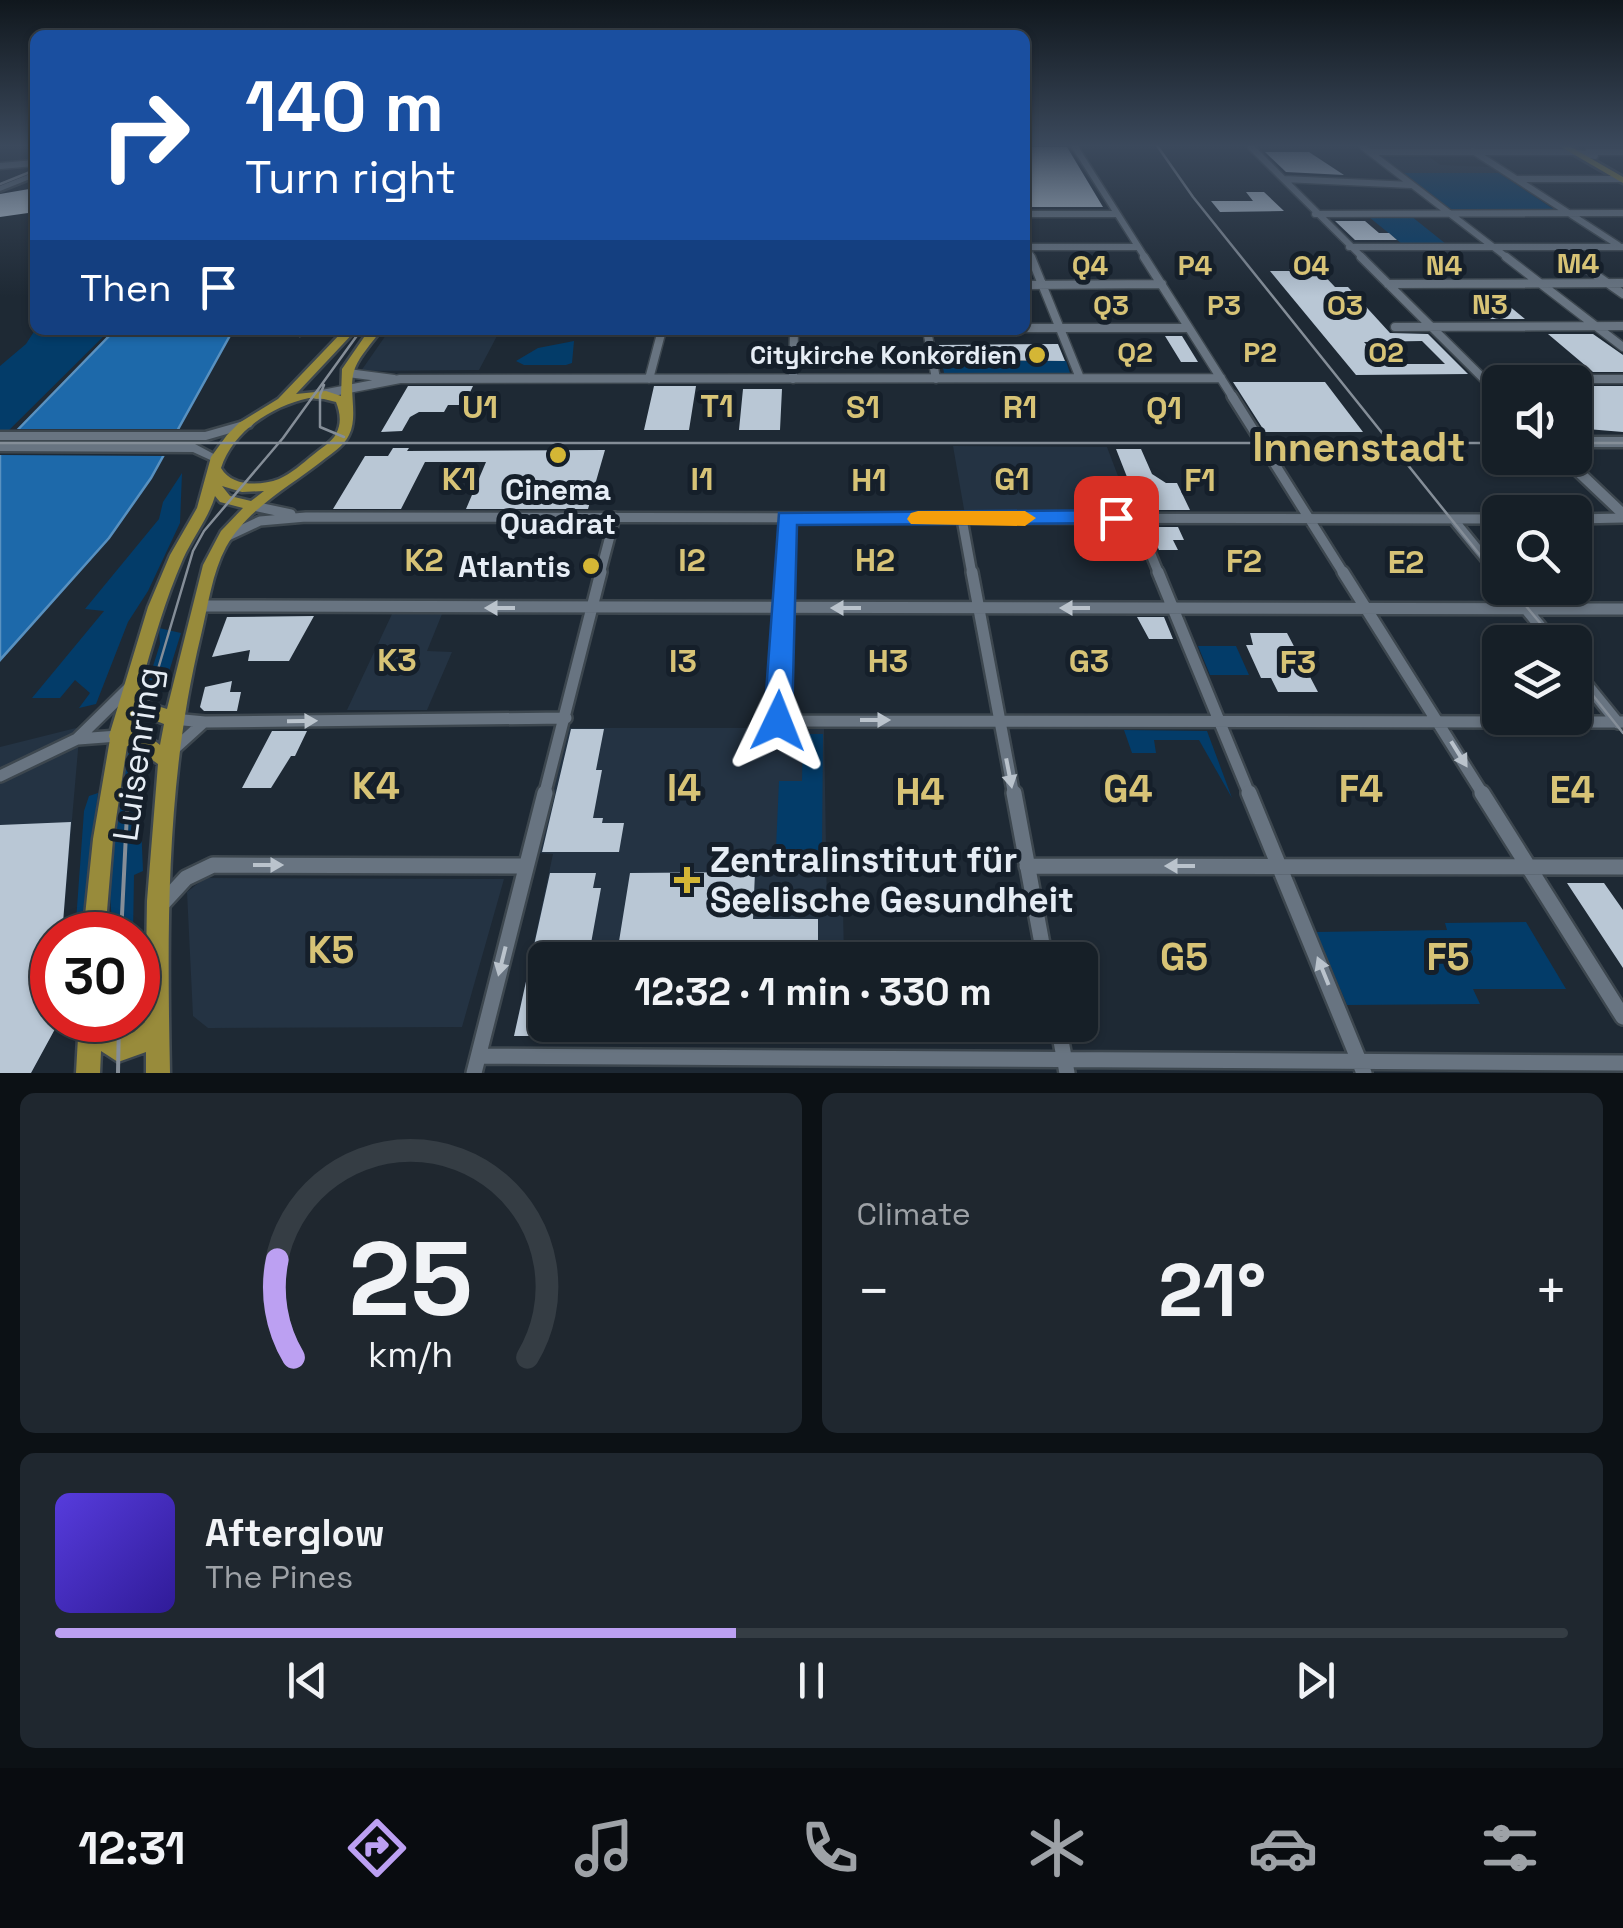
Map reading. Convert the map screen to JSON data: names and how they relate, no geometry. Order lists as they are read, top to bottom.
{
  "streets": {
    "main road": ["Luisenring"]
  },
  "districts": [
    "M4",
    "Q4",
    "P4",
    "O4",
    "N4",
    "N3",
    "Q3",
    "P3",
    "O3",
    "Q2",
    "P2",
    "O2",
    "T1",
    "U1",
    "S1",
    "R1",
    "Q1",
    "Innenstadt",
    "K1",
    "I1",
    "G1",
    "H1",
    "F1",
    "K2",
    "I2",
    "H2",
    "F2",
    "E2",
    "K3",
    "I3",
    "H3",
    "G3",
    "F3",
    "K4",
    "I4",
    "G4",
    "F4",
    "E4",
    "H4",
    "K5",
    "G5",
    "F5"
  ],
  "places": {
    "other": ["Citykirche Konkordien", "Cinema Quadrat", "Atlantis"],
    "health": ["Zentralinstitut für Seelische Gesundheit"]
  },
  "page": {
    "turn": ["140 m", "Turn right"],
    "then": "Then",
    "limit": "30",
    "trip": "12:32 · 1 min · 330 m",
    "tile": "Climate",
    "heat": ["−", "21°", "+"],
    "song": ["Afterglow", "The Pines"],
    "tabs": "12:31",
    "gauge": ["25", "km/h"]
  }
}
